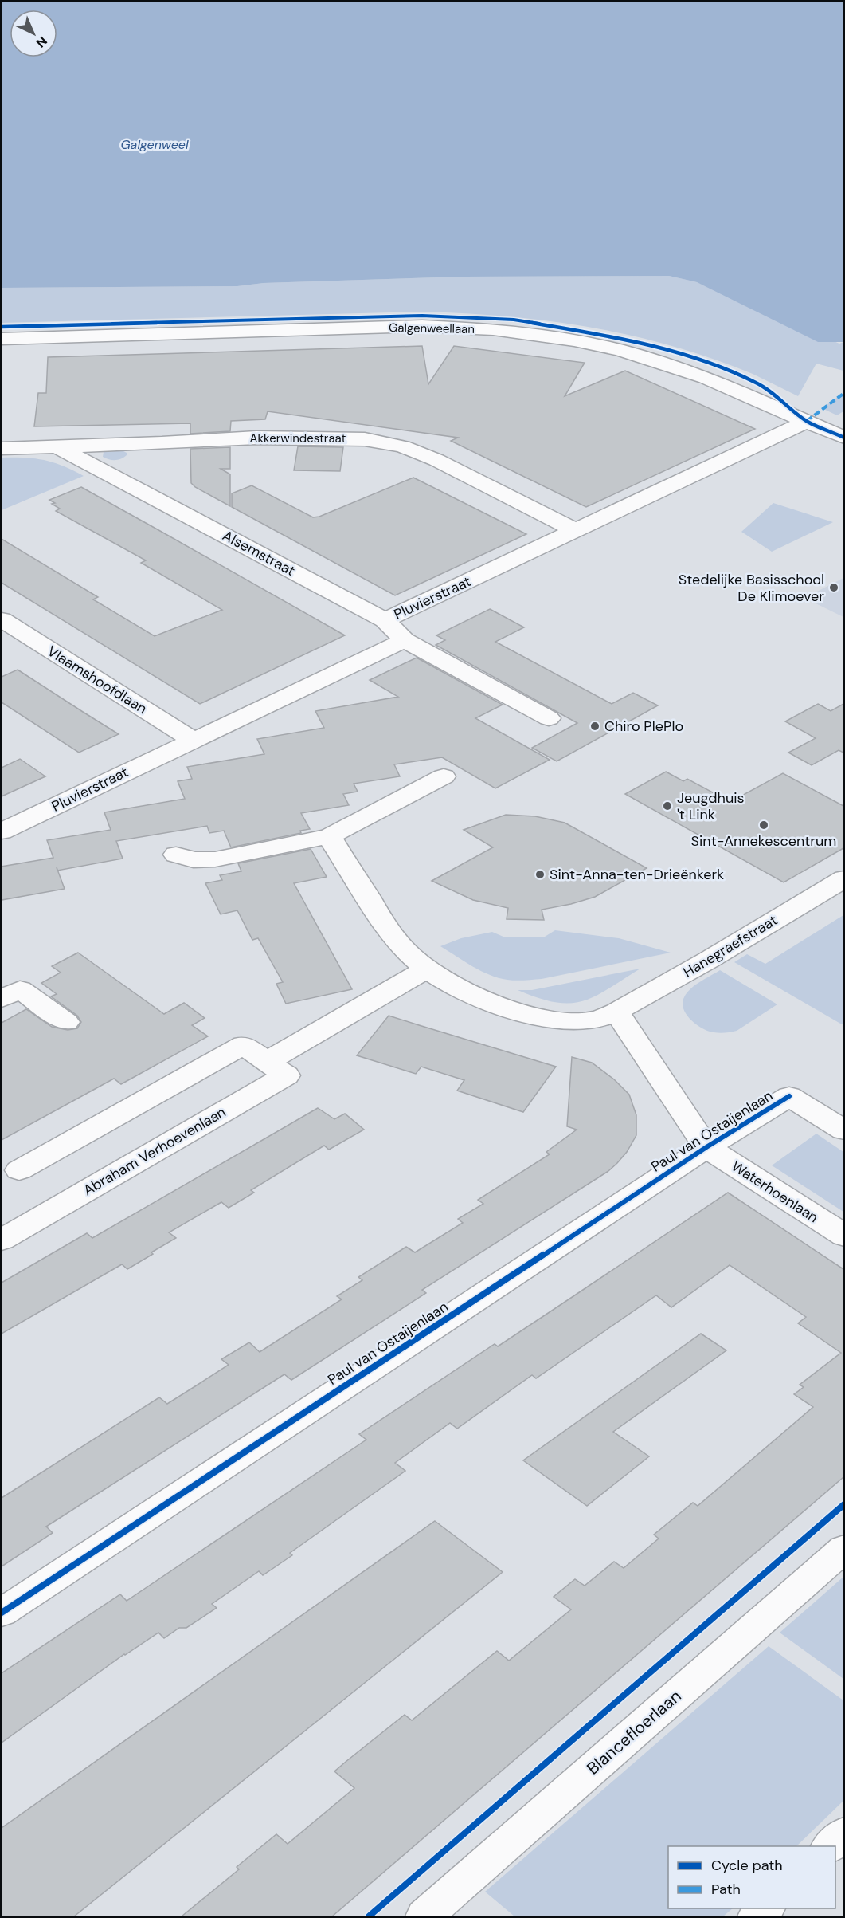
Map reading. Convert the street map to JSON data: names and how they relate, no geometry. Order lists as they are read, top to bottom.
{
  "streets": {
    "street": [
      "Galgenweellaan",
      "Akkerwindestraat",
      "Alsemstraat",
      "Pluvierstraat",
      "Vlaamshoofdlaan",
      "Hanegraefstraat",
      "Paul van Ostaijenlaan",
      "Abraham Verhoevenlaan",
      "Waterhoenlaan",
      "Blancefloerlaan"
    ]
  },
  "crossings": [
    ["Galgenweellaan", "Pluvierstraat"],
    ["Akkerwindestraat", "Alsemstraat"],
    ["Akkerwindestraat", "Pluvierstraat"],
    ["Alsemstraat", "Pluvierstraat"],
    ["Pluvierstraat", "Vlaamshoofdlaan"],
    ["Paul van Ostaijenlaan", "Waterhoenlaan"]
  ],
  "water": ["Galgenweel"],
  "places": [
    "Stedelijke Basisschool De Klimoever",
    "Chiro PlePlo",
    "Jeugdhuis 't Link",
    "Sint-Annekescentrum",
    "Sint-Anna-ten-Drieënkerk"
  ],
  "legend": ["Cycle path", "Path"],
  "north": "bottom right"
}
